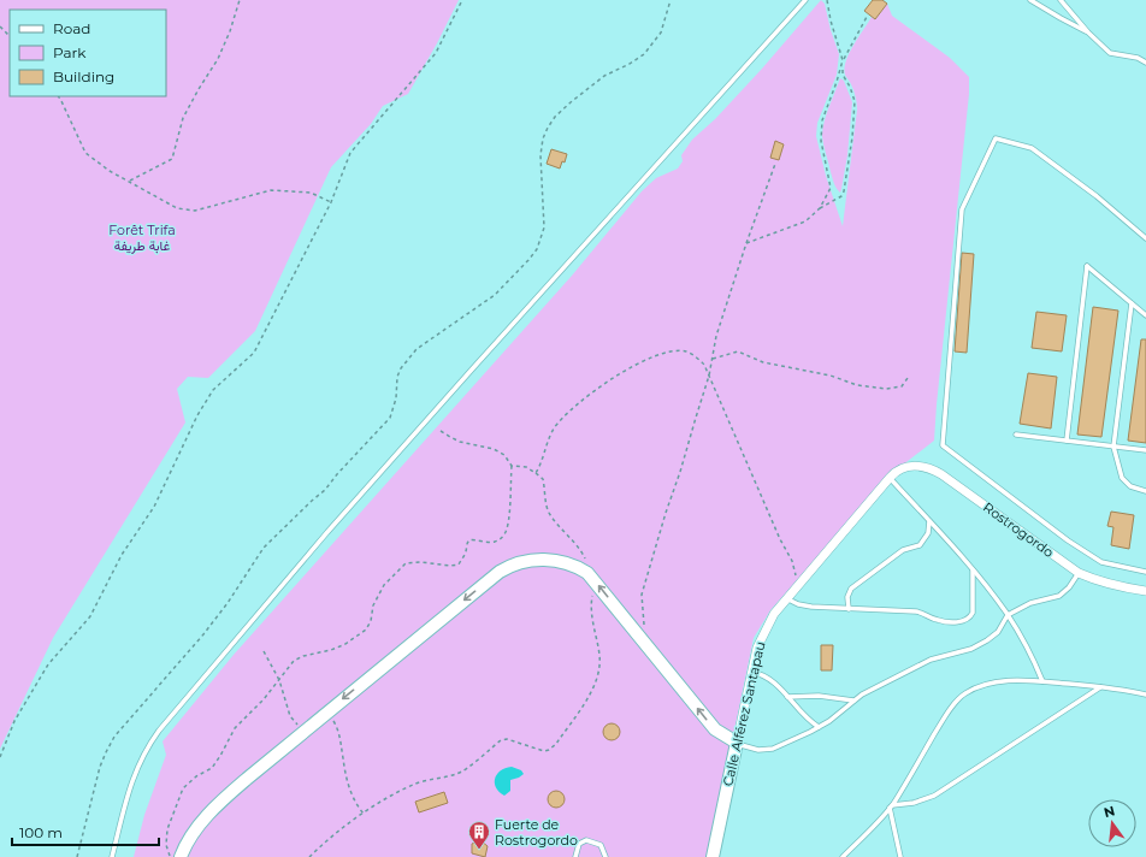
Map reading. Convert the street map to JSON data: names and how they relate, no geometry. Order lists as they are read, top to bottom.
{
  "streets": {
    "street": ["Rostrogordo", "Calle Alférez Santapau"]
  },
  "crossings": [
    ["Rostrogordo", "Calle Alférez Santapau"]
  ],
  "parks": ["Forêt Trifa غابة طريفة"],
  "places": {
    "building": ["Fuerte de Rostrogordo"]
  },
  "legend": ["Road", "Park", "Building"],
  "scale_bar": "100 m",
  "north": "top"
}
